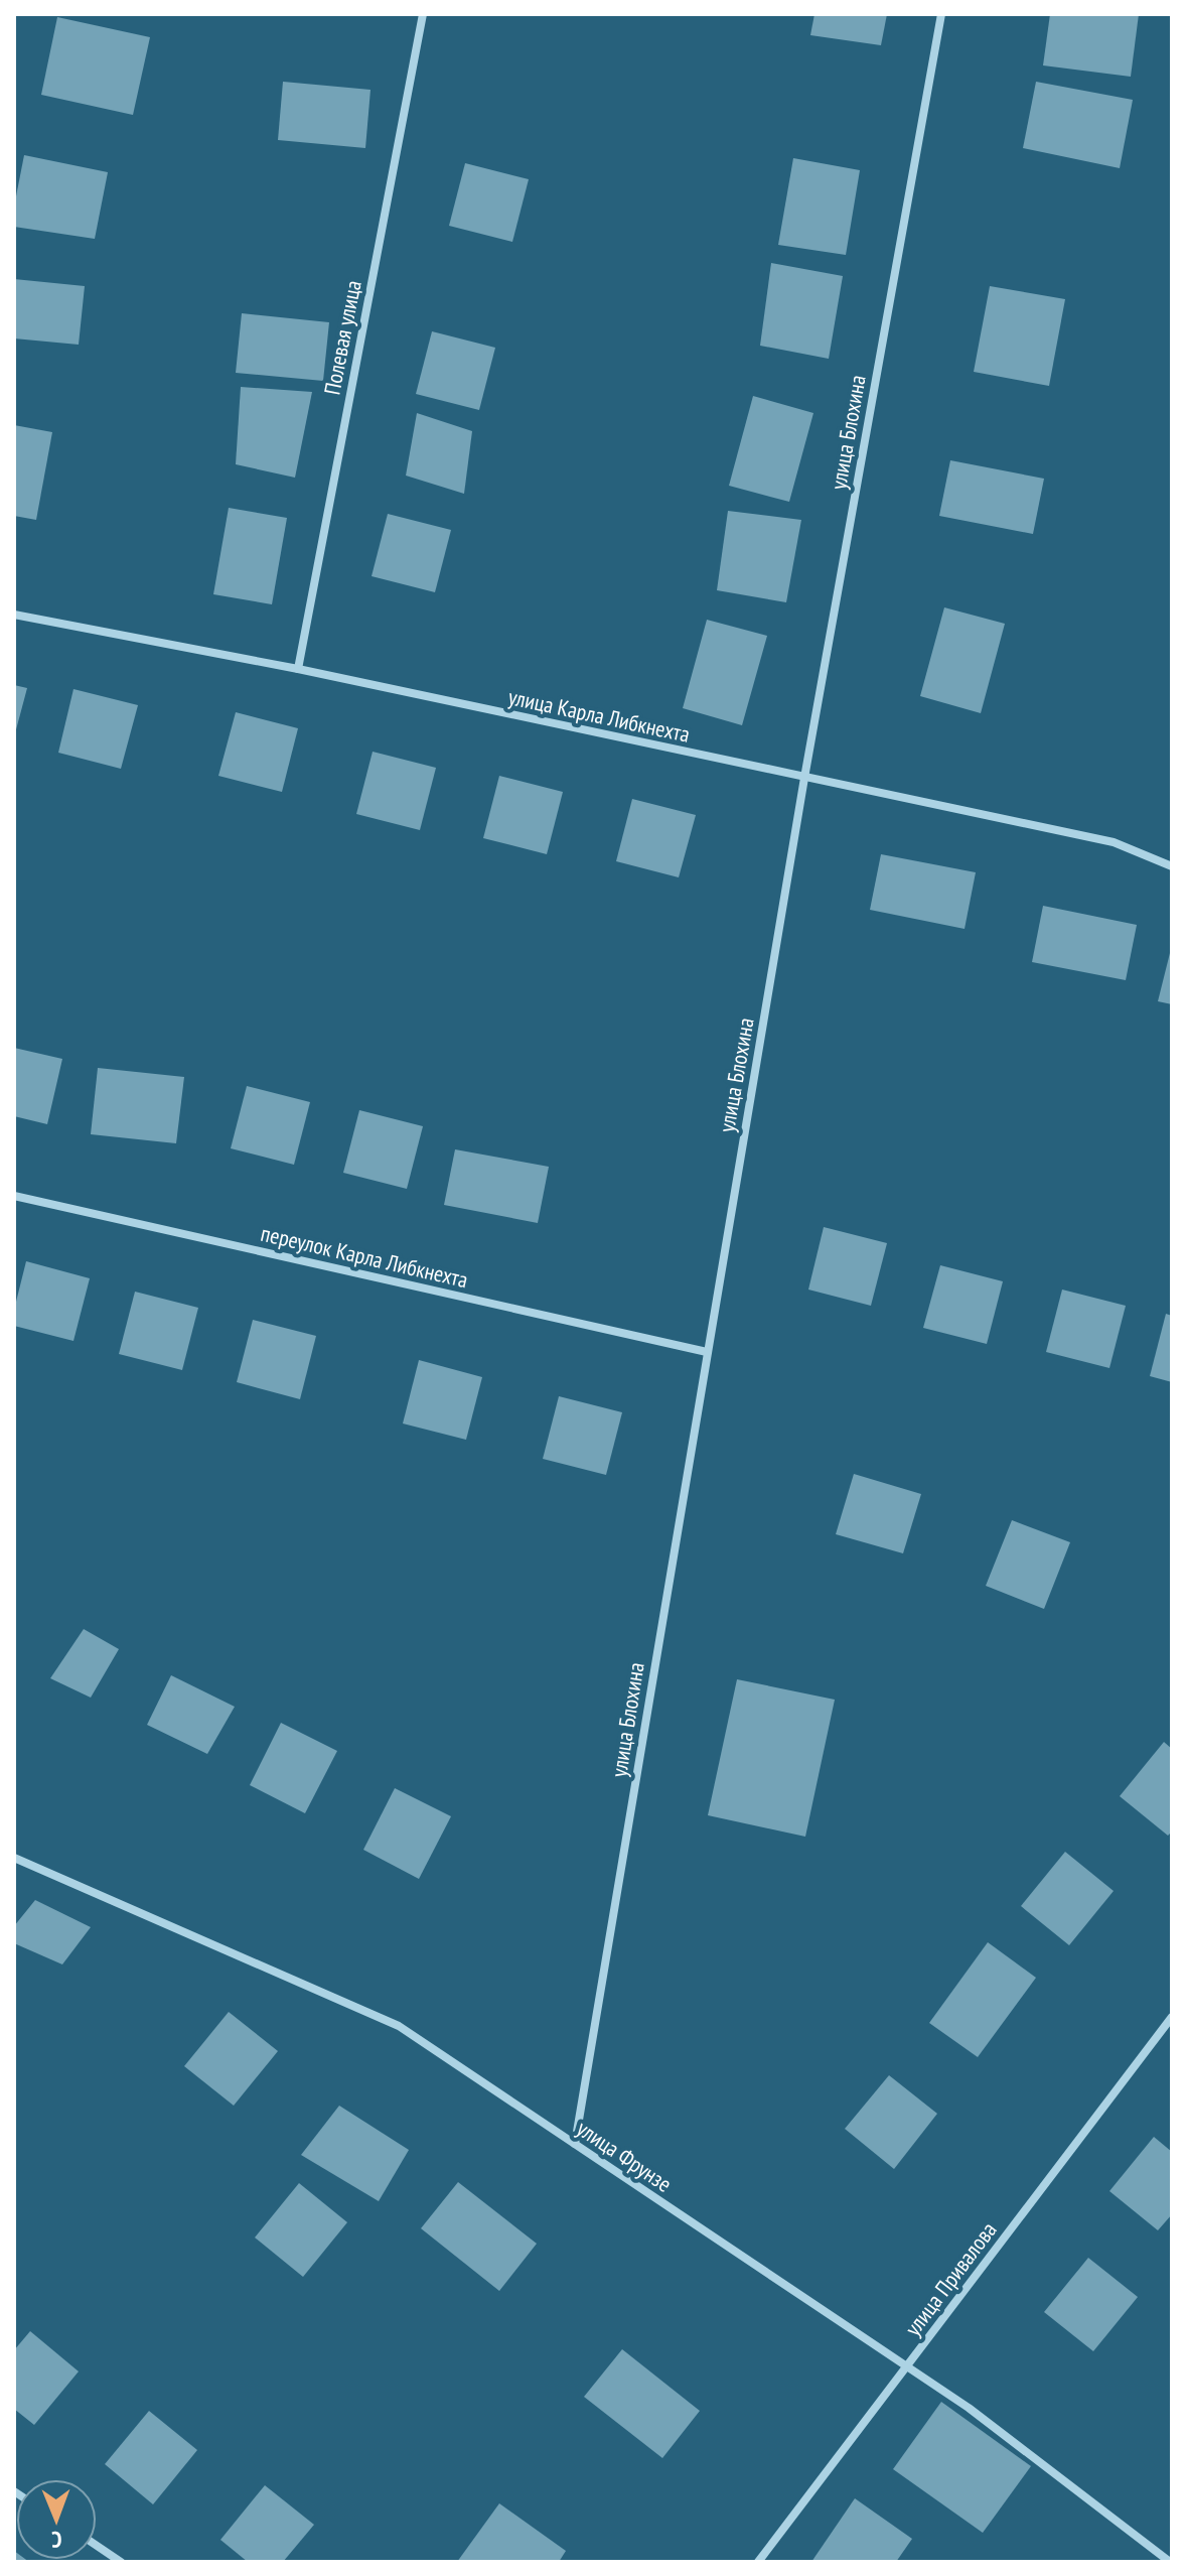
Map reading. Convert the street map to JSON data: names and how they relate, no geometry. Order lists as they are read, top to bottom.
{
  "streets": {
    "street": [
      "Полевая улица",
      "улица Блохина",
      "улица Карла Либкнехта",
      "переулок Карла Либкнехта",
      "улица Фрунзе",
      "улица Привалова"
    ]
  },
  "crossings": [
    ["Полевая улица", "улица Карла Либкнехта"],
    ["улица Блохина", "улица Карла Либкнехта"],
    ["улица Блохина", "переулок Карла Либкнехта"],
    ["улица Блохина", "улица Фрунзе"],
    ["улица Фрунзе", "улица Привалова"]
  ],
  "north": "bottom"
}
